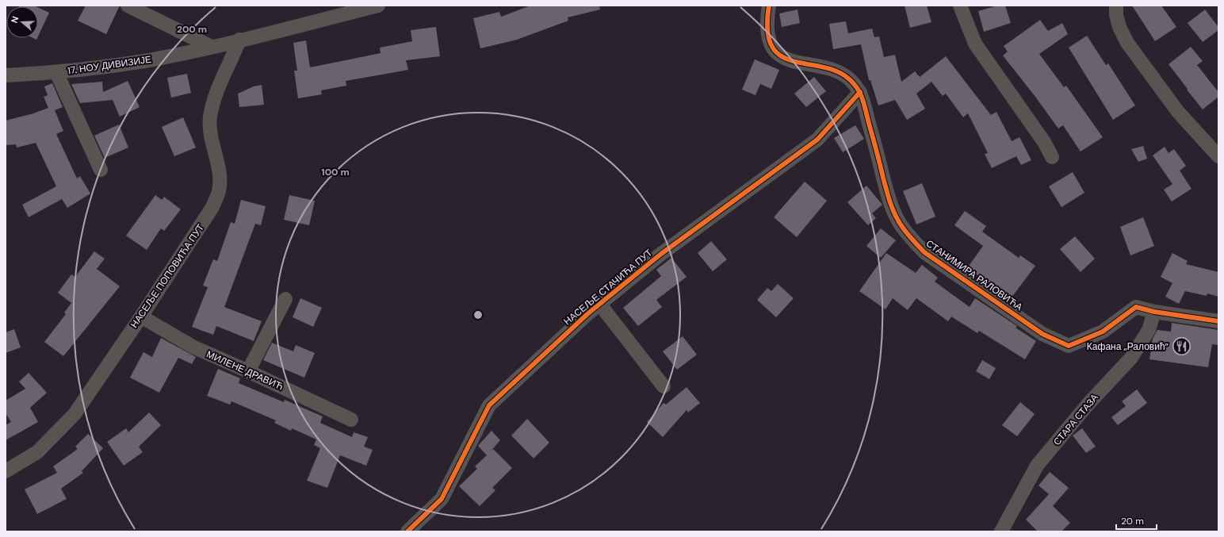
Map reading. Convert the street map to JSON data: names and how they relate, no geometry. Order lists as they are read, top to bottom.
{
  "streets": {
    "street": [
      "17. НОУ ДИВИЗИЈЕ",
      "СТАНИМИРА РАЛОВИЋА",
      "НАСЕЉЕ ПОПОВИЋА ПУТ",
      "НАСЕЉЕ СТАЧИЋА ПУТ",
      "МИЛЕНЕ ДРАВИЋ",
      "СТАРА СТАЗА"
    ]
  },
  "crossings": [
    ["17. НОУ ДИВИЗИЈЕ", "НАСЕЉЕ ПОПОВИЋА ПУТ"],
    ["СТАНИМИРА РАЛОВИЋА", "НАСЕЉЕ СТАЧИЋА ПУТ"],
    ["СТАНИМИРА РАЛОВИЋА", "СТАРА СТАЗА"],
    ["НАСЕЉЕ ПОПОВИЋА ПУТ", "МИЛЕНЕ ДРАВИЋ"]
  ],
  "places": {
    "restaurant": ["Кафана „Раловић”"]
  },
  "scale_bar": "20 m",
  "north": "left",
  "rings": ["200 m", "100 m"]
}
